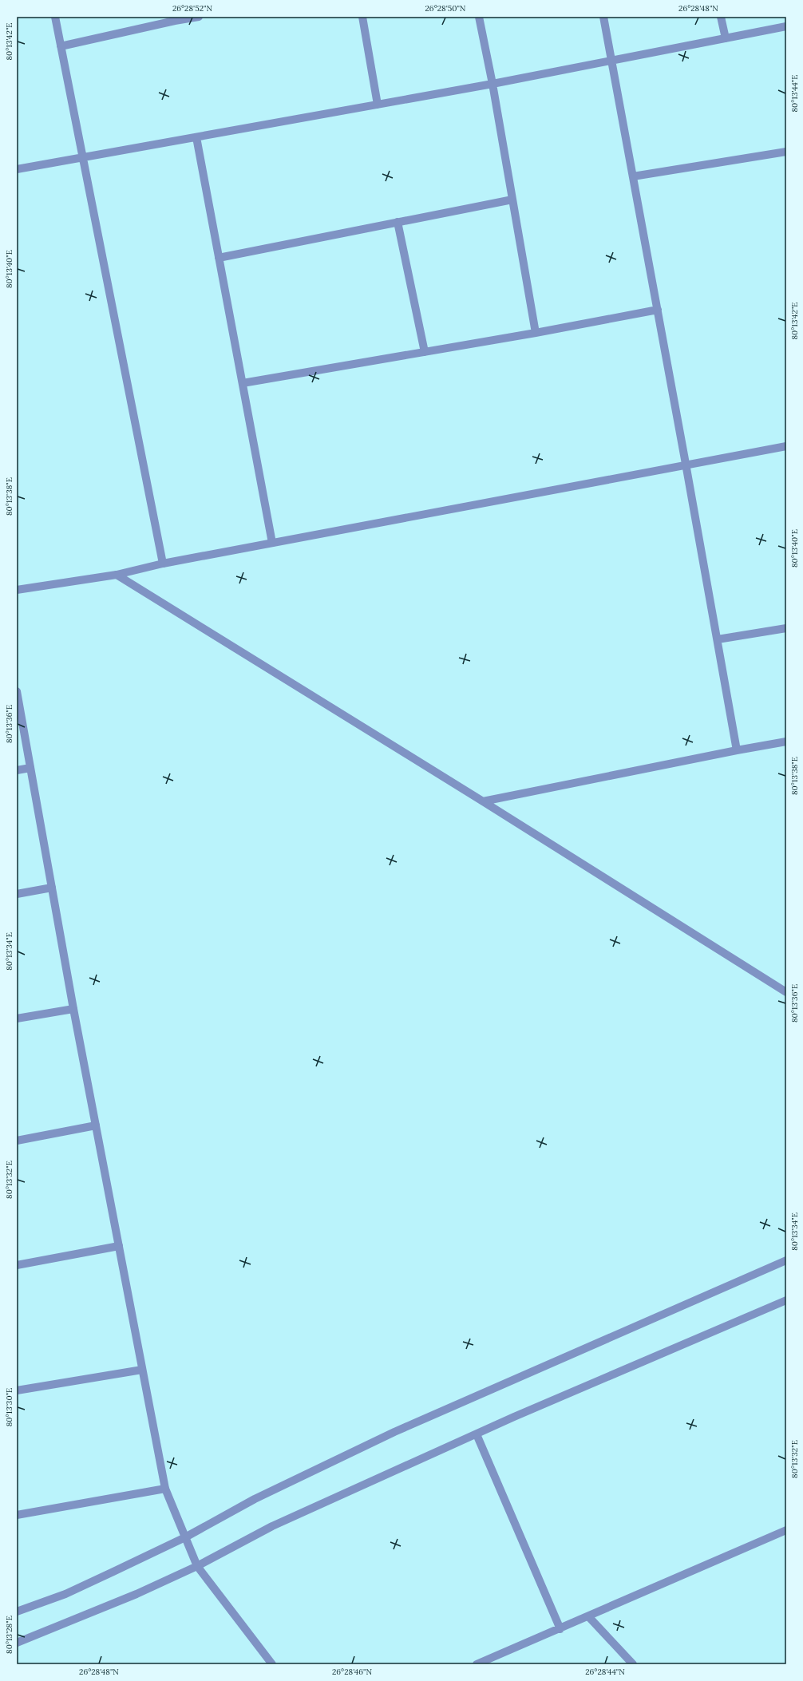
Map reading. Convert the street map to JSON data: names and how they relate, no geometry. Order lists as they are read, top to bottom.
{
  "coordinates": [
    "26°28'52\"N",
    "26°28'50\"N",
    "26°28'48\"N",
    "80°13'42\"E",
    "80°13'44\"E",
    "80°13'40\"E",
    "80°13'38\"E",
    "80°13'36\"E",
    "80°13'34\"E",
    "80°13'32\"E",
    "80°13'30\"E",
    "80°13'28\"E",
    "26°28'46\"N",
    "26°28'44\"N"
  ]
}
